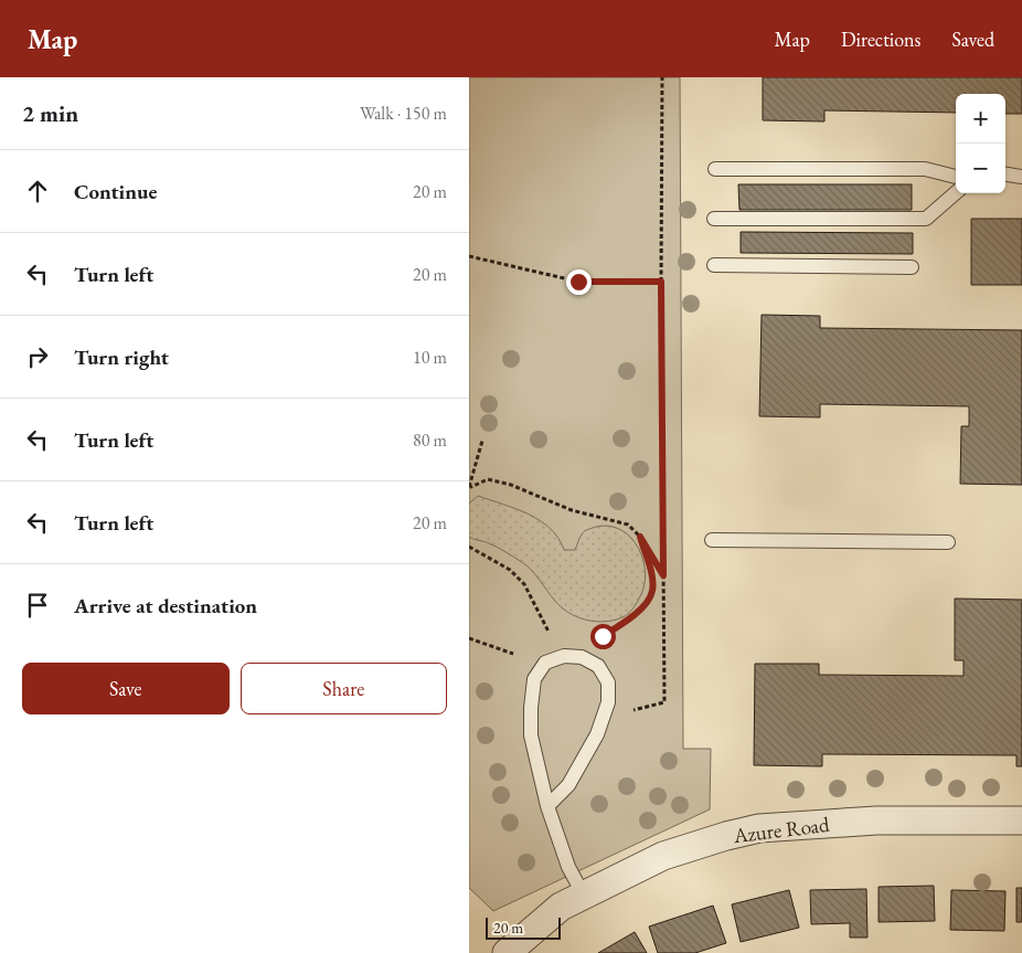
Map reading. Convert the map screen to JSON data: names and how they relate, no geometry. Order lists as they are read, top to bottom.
{
  "streets": {
    "street": ["Azure Road"]
  },
  "scale_bar": "20 m",
  "page": {
    "header": "Map",
    "nav": ["Map", "Directions", "Saved"],
    "heading": ["2 min", "Walk · 150 m"],
    "map_buttons": ["+", "−"],
    "list": [
      ["Continue", "20 m"],
      ["Turn left", "20 m"],
      ["Turn right", "10 m"],
      ["Turn left", "80 m"],
      ["Turn left", "20 m"],
      "Arrive at destination"
    ],
    "buttons": ["Save", "Share"],
    "scale": "20 m"
  }
}
